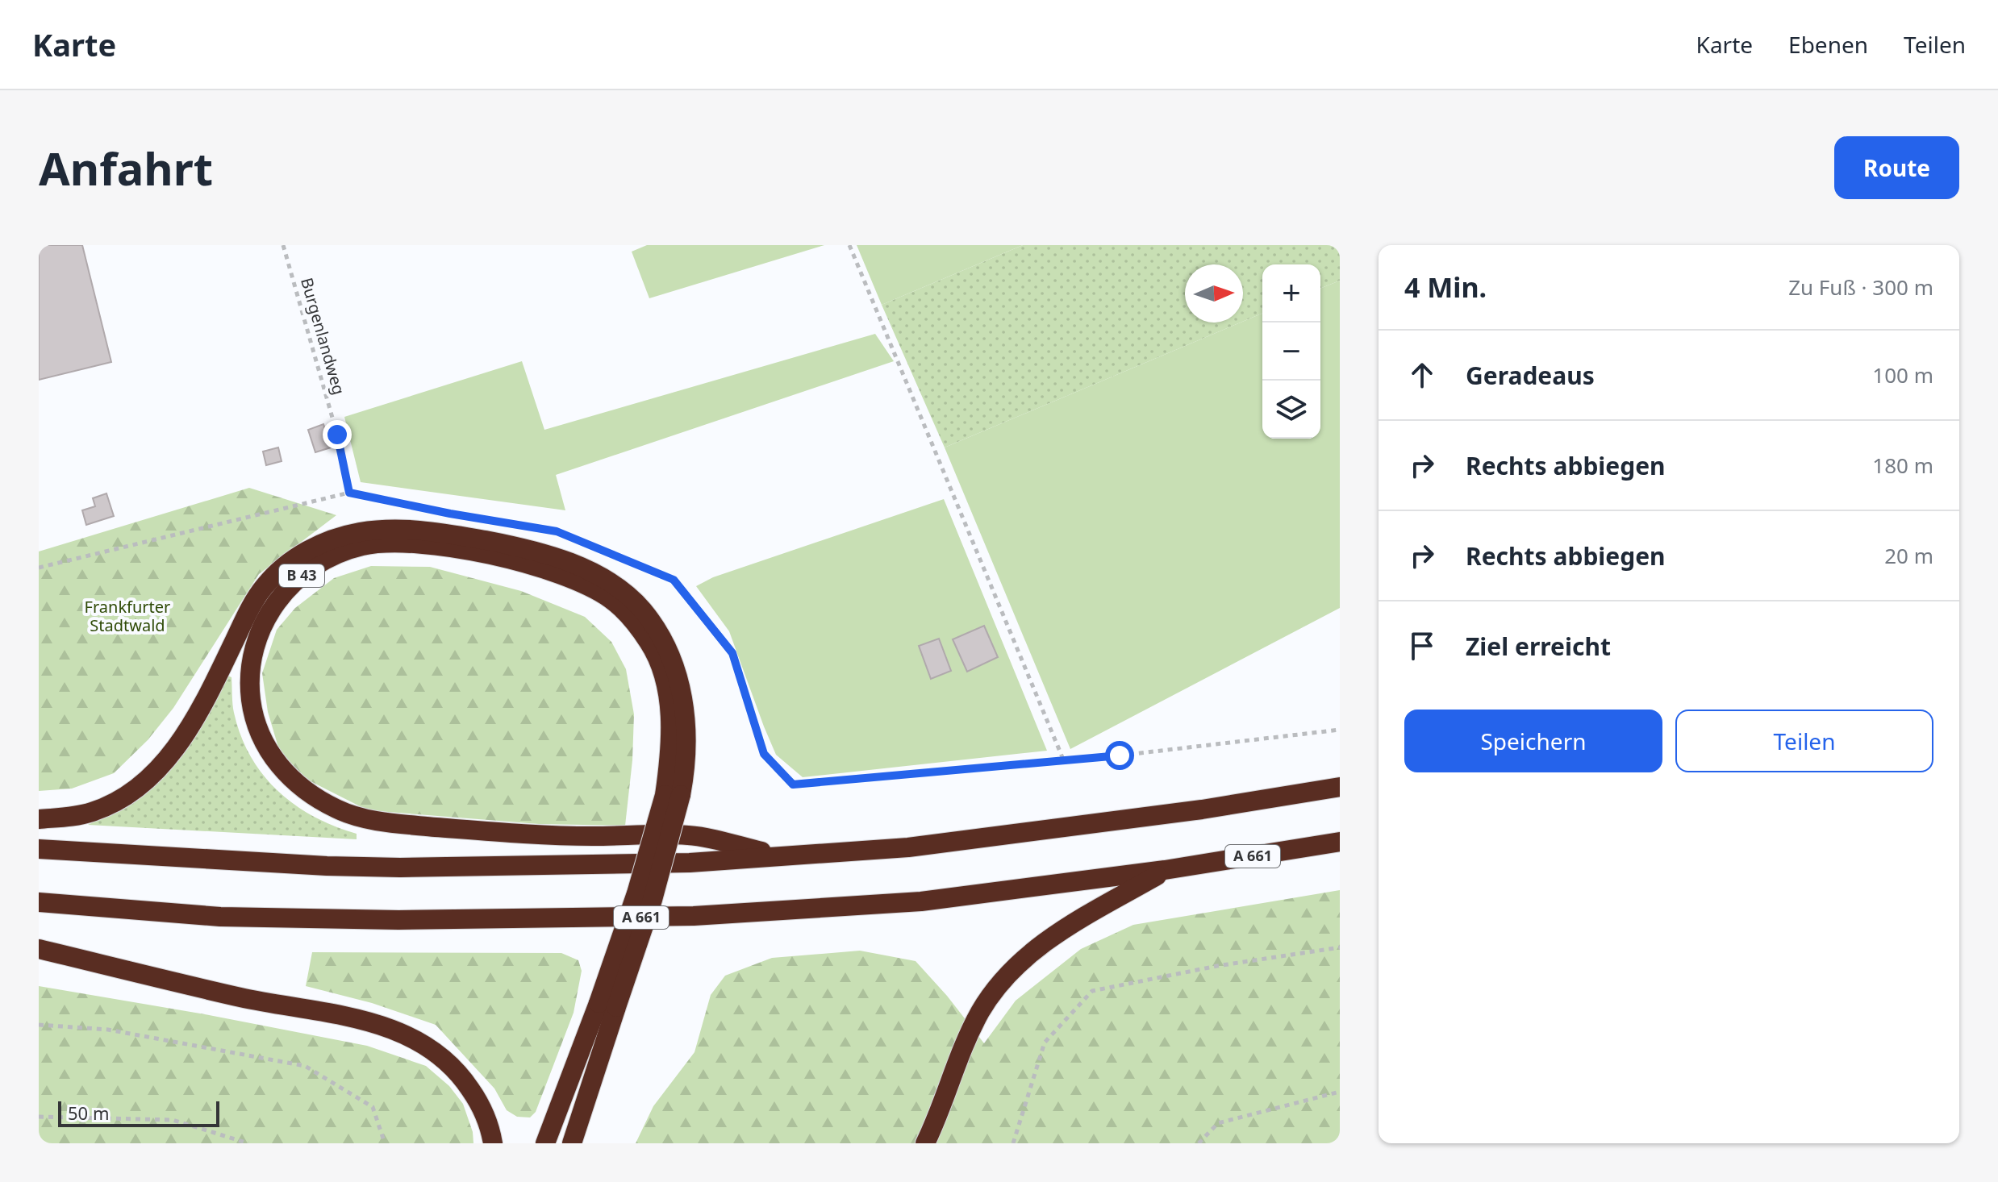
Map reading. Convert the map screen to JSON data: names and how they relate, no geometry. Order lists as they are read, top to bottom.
{
  "streets": {
    "highway": ["B 43", "A 661"],
    "path": ["Burgenlandweg"]
  },
  "crossings": [
    ["B 43", "A 661"]
  ],
  "parks": ["Frankfurter Stadtwald"],
  "scale_bar": "50 m",
  "north": "right",
  "page": {
    "header": "Karte",
    "nav": ["Karte", "Ebenen", "Teilen"],
    "buttons": [
      "Route",
      ["Speichern", "Teilen"]
    ],
    "title": "Anfahrt",
    "heading": ["4 Min.", "Zu Fuß · 300 m"],
    "map_buttons": ["+", "−"],
    "list": [
      ["Geradeaus", "100 m"],
      ["Rechts abbiegen", "180 m"],
      ["Rechts abbiegen", "20 m"],
      "Ziel erreicht"
    ],
    "scale": "50 m"
  }
}
